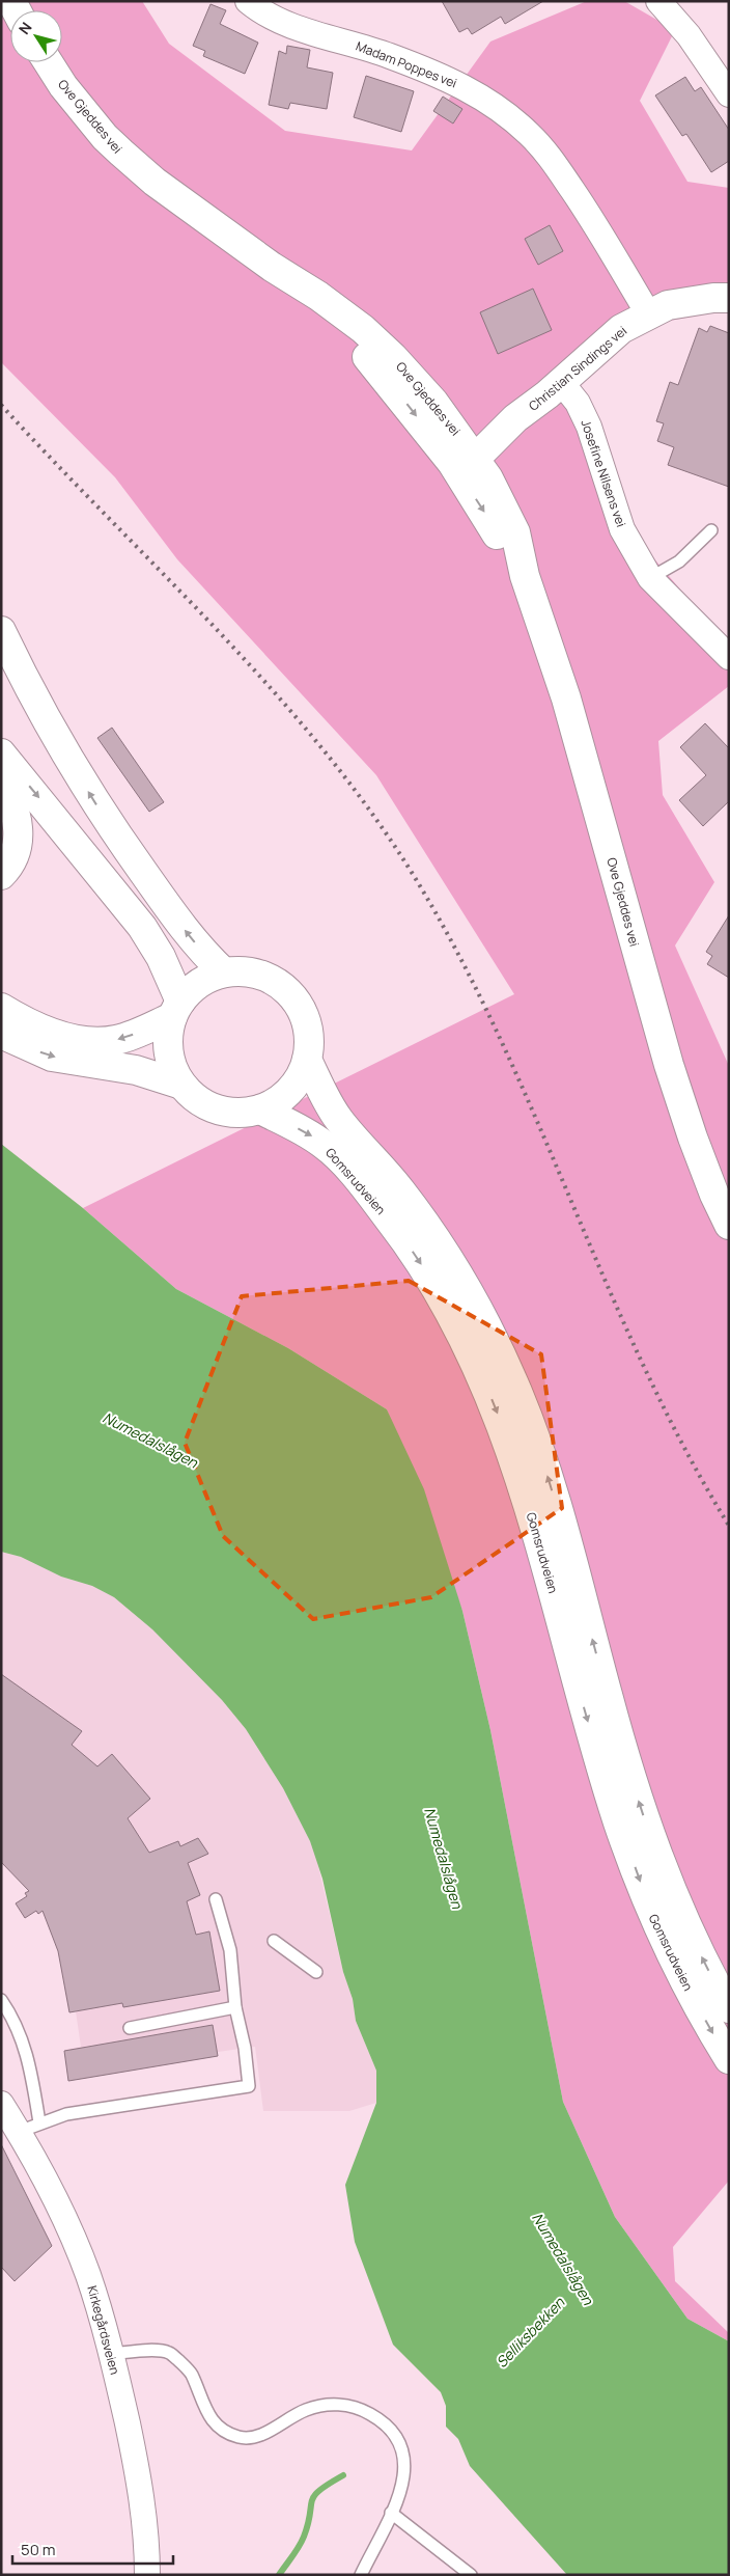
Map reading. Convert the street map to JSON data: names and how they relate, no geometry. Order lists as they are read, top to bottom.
{
  "streets": {
    "main road": ["Ove Gjeddes vei", "Christian Sindings vei", "Gomsrudveien"],
    "street": ["Madam Poppes vei", "Josefine Nilsens vei", "Kirkegårdsveien"]
  },
  "crossings": [
    ["Madam Poppes vei", "Christian Sindings vei"],
    ["Ove Gjeddes vei", "Christian Sindings vei"],
    ["Christian Sindings vei", "Josefine Nilsens vei"]
  ],
  "water": ["Numedalslågen", "Selliksbekken"],
  "scale_bar": "50 m",
  "north": "top left"
}
